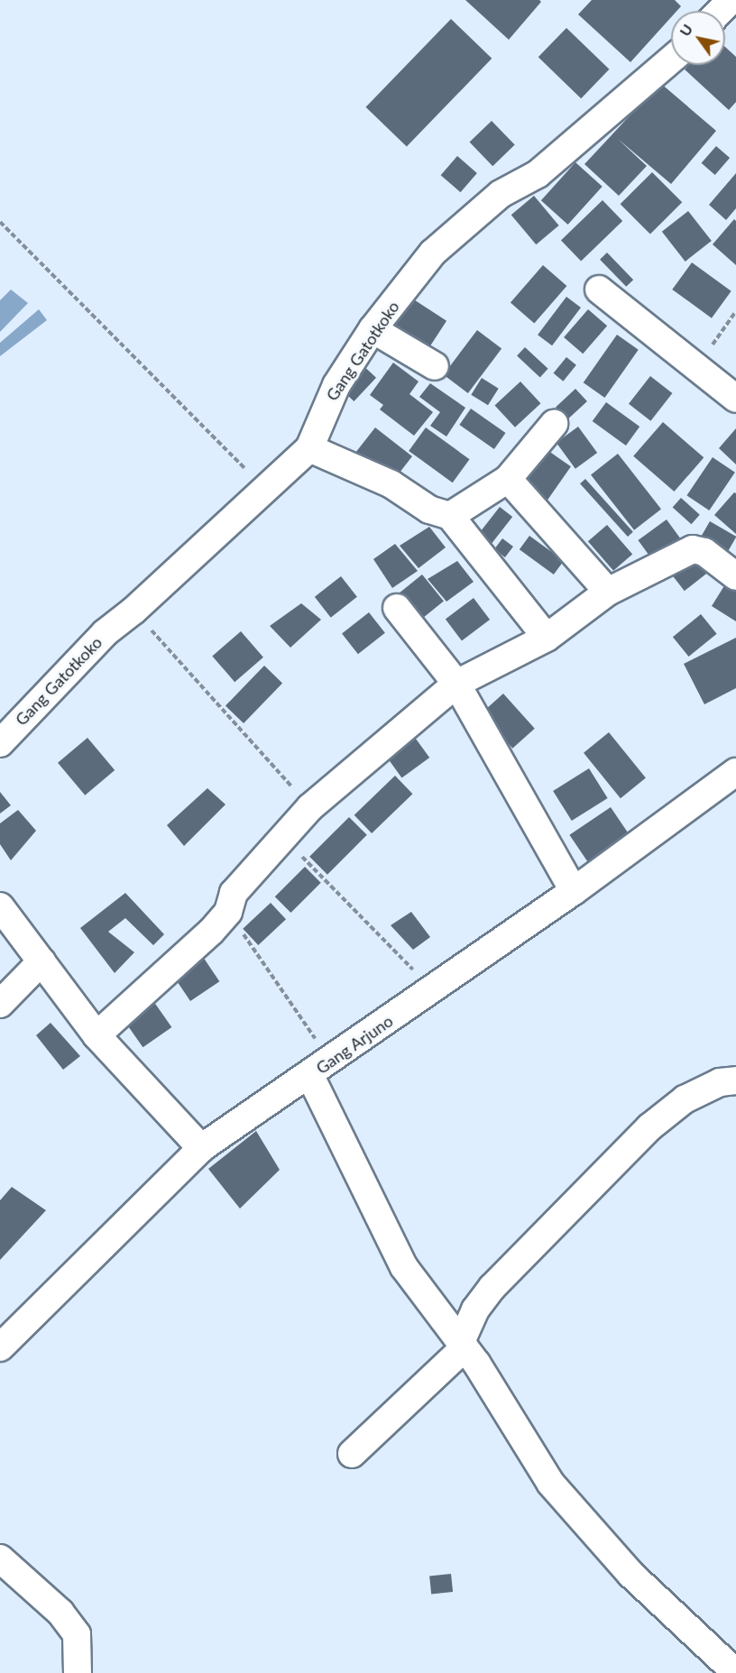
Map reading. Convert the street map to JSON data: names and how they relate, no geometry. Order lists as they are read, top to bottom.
{
  "streets": {
    "street": ["Gang Gatotkoko", "Gang Arjuno"]
  },
  "north": "top left"
}
